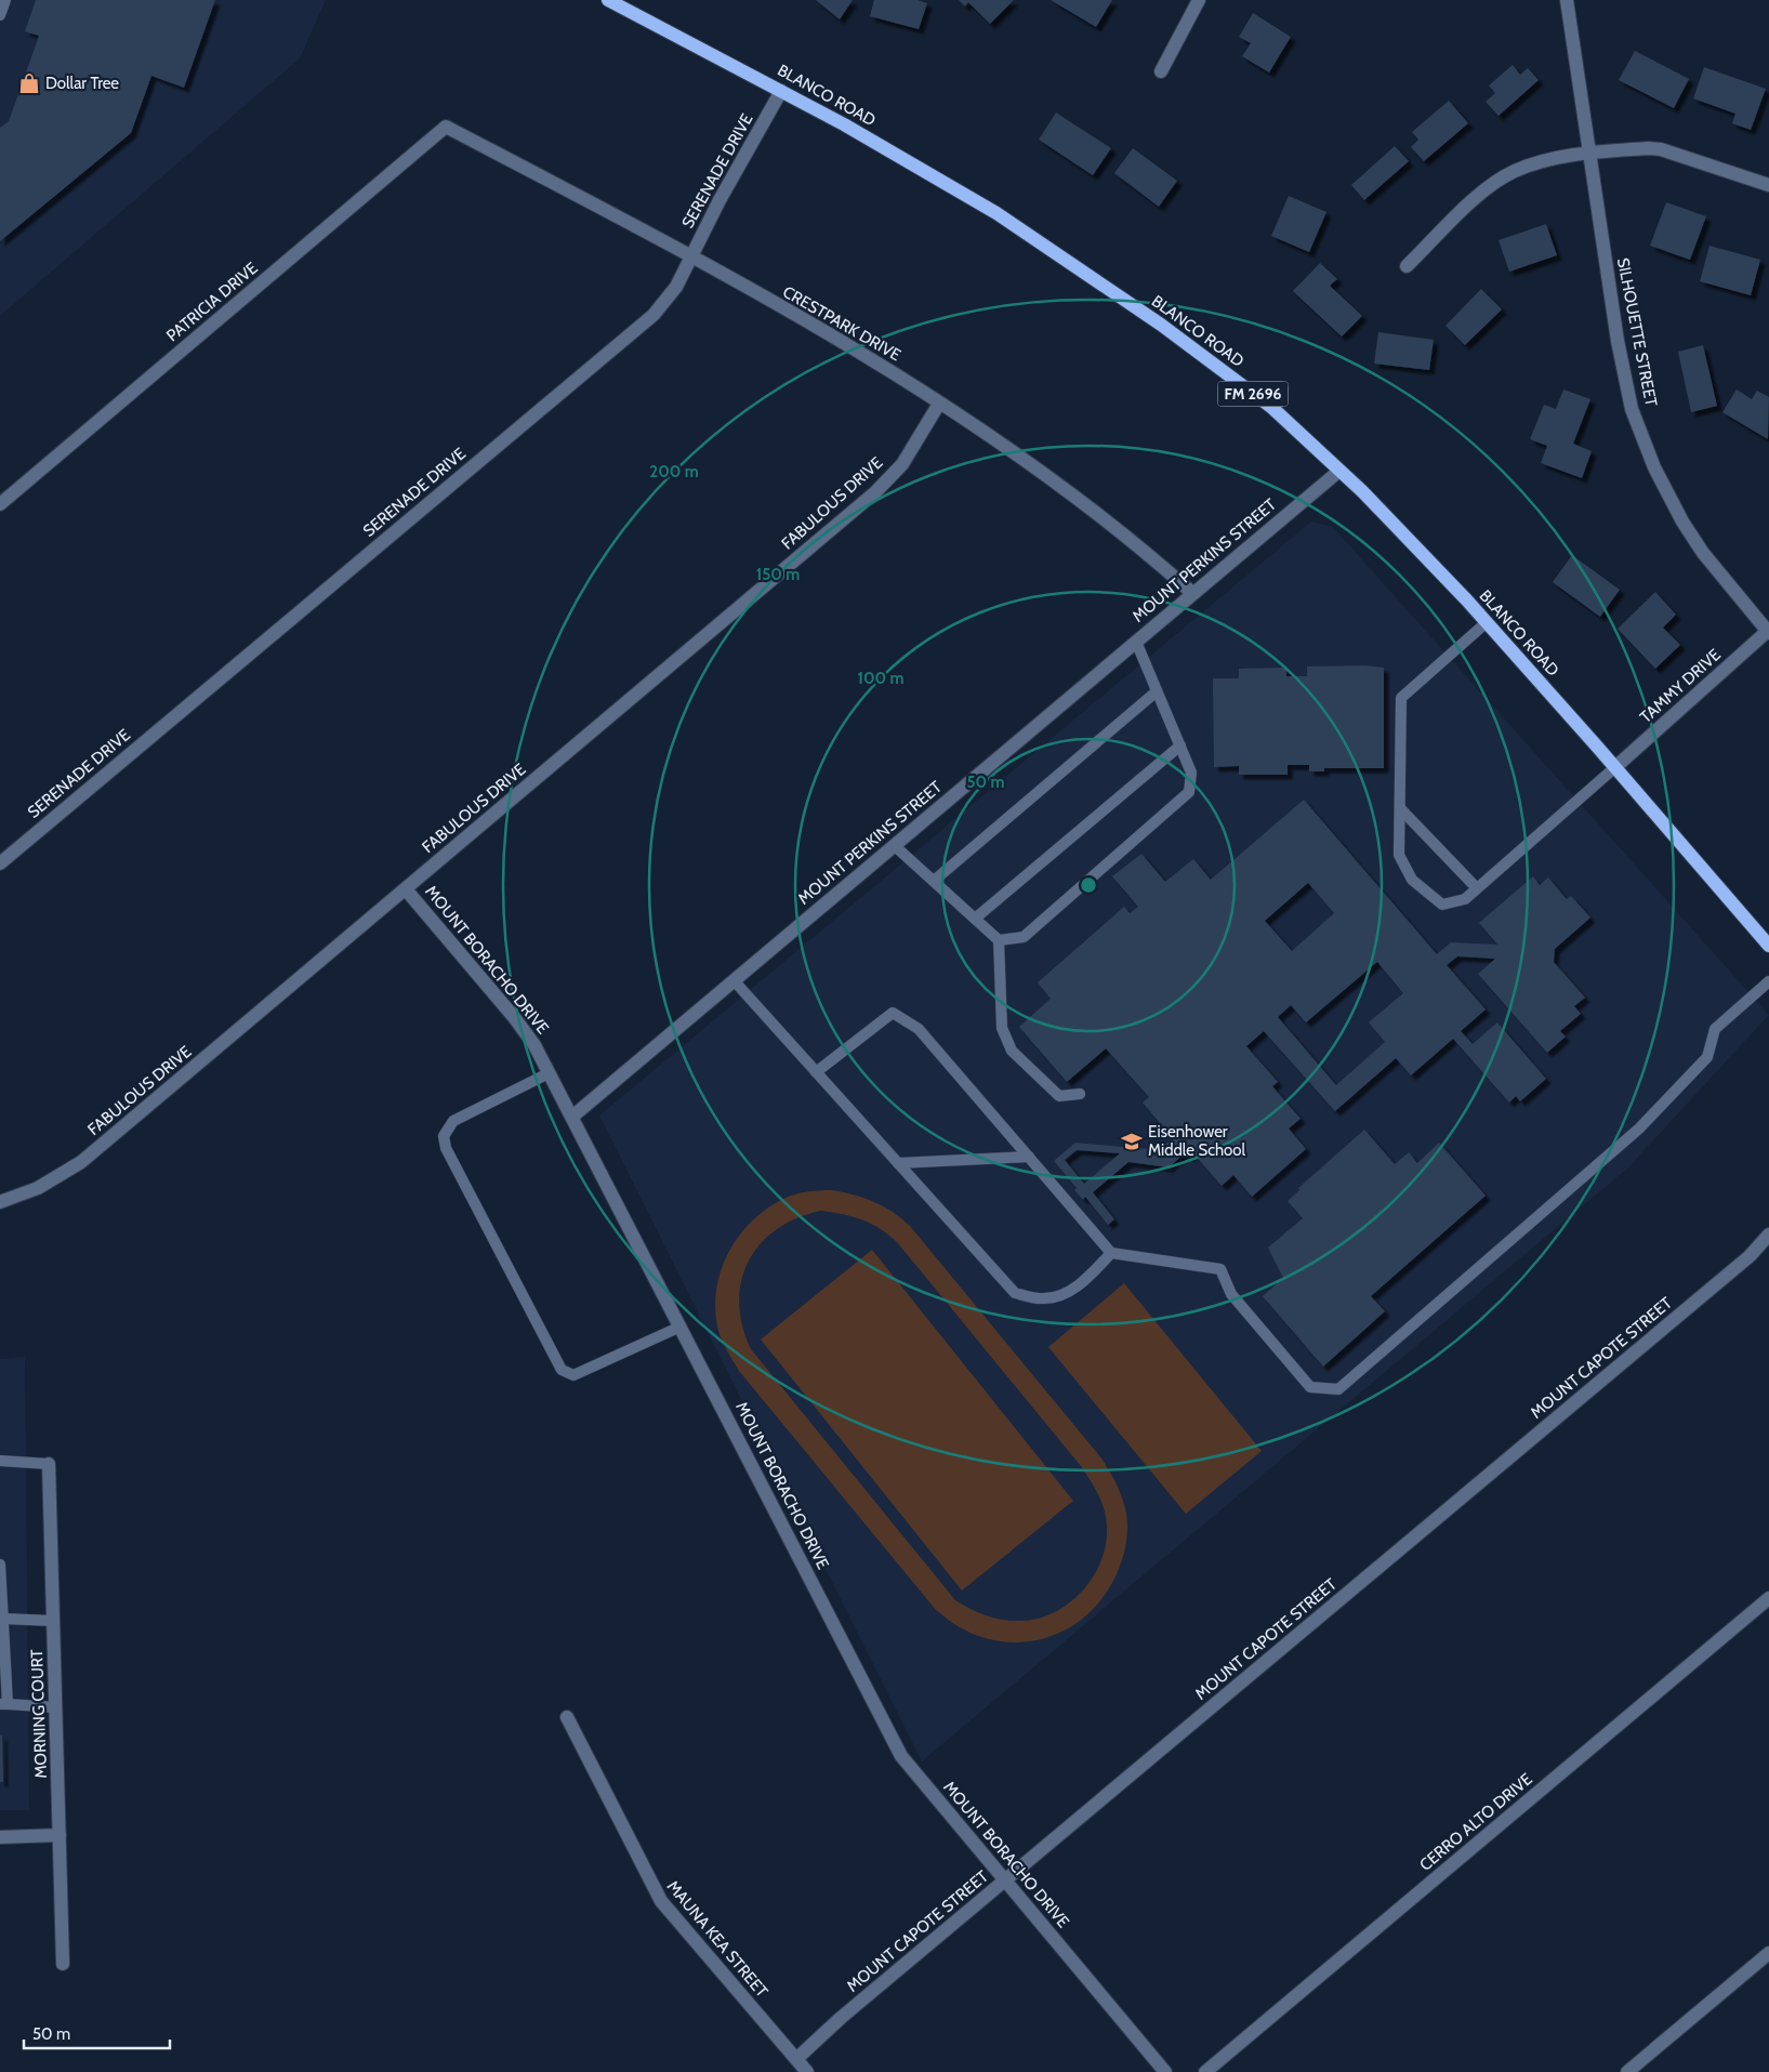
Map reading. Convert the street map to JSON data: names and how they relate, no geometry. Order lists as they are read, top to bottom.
{
  "streets": {
    "main road": ["BLANCO ROAD", "FM 2696"],
    "street": [
      "SERENADE DRIVE",
      "PATRICIA DRIVE",
      "CRESTPARK DRIVE",
      "SILHOUETTE STREET",
      "FABULOUS DRIVE",
      "MOUNT PERKINS STREET",
      "TAMMY DRIVE",
      "MOUNT BORACHO DRIVE",
      "MOUNT CAPOTE STREET",
      "MORNING COURT",
      "CERRO ALTO DRIVE",
      "MAUNA KEA STREET"
    ]
  },
  "crossings": [
    ["BLANCO ROAD", "SERENADE DRIVE"],
    ["BLANCO ROAD", "MOUNT PERKINS STREET"],
    ["BLANCO ROAD", "TAMMY DRIVE"],
    ["SERENADE DRIVE", "CRESTPARK DRIVE"],
    ["PATRICIA DRIVE", "CRESTPARK DRIVE"],
    ["CRESTPARK DRIVE", "FABULOUS DRIVE"],
    ["CRESTPARK DRIVE", "MOUNT PERKINS STREET"],
    ["SILHOUETTE STREET", "TAMMY DRIVE"],
    ["FABULOUS DRIVE", "MOUNT BORACHO DRIVE"],
    ["MOUNT PERKINS STREET", "MOUNT BORACHO DRIVE"],
    ["MOUNT BORACHO DRIVE", "MOUNT CAPOTE STREET"],
    ["MOUNT CAPOTE STREET", "MAUNA KEA STREET"]
  ],
  "places": {
    "shop": ["Dollar Tree"],
    "school or university": ["Eisenhower Middle School"]
  },
  "scale_bar": "50 m",
  "rings": [
    "200 m",
    "150 m",
    "100 m",
    "50 m"
  ]
}
